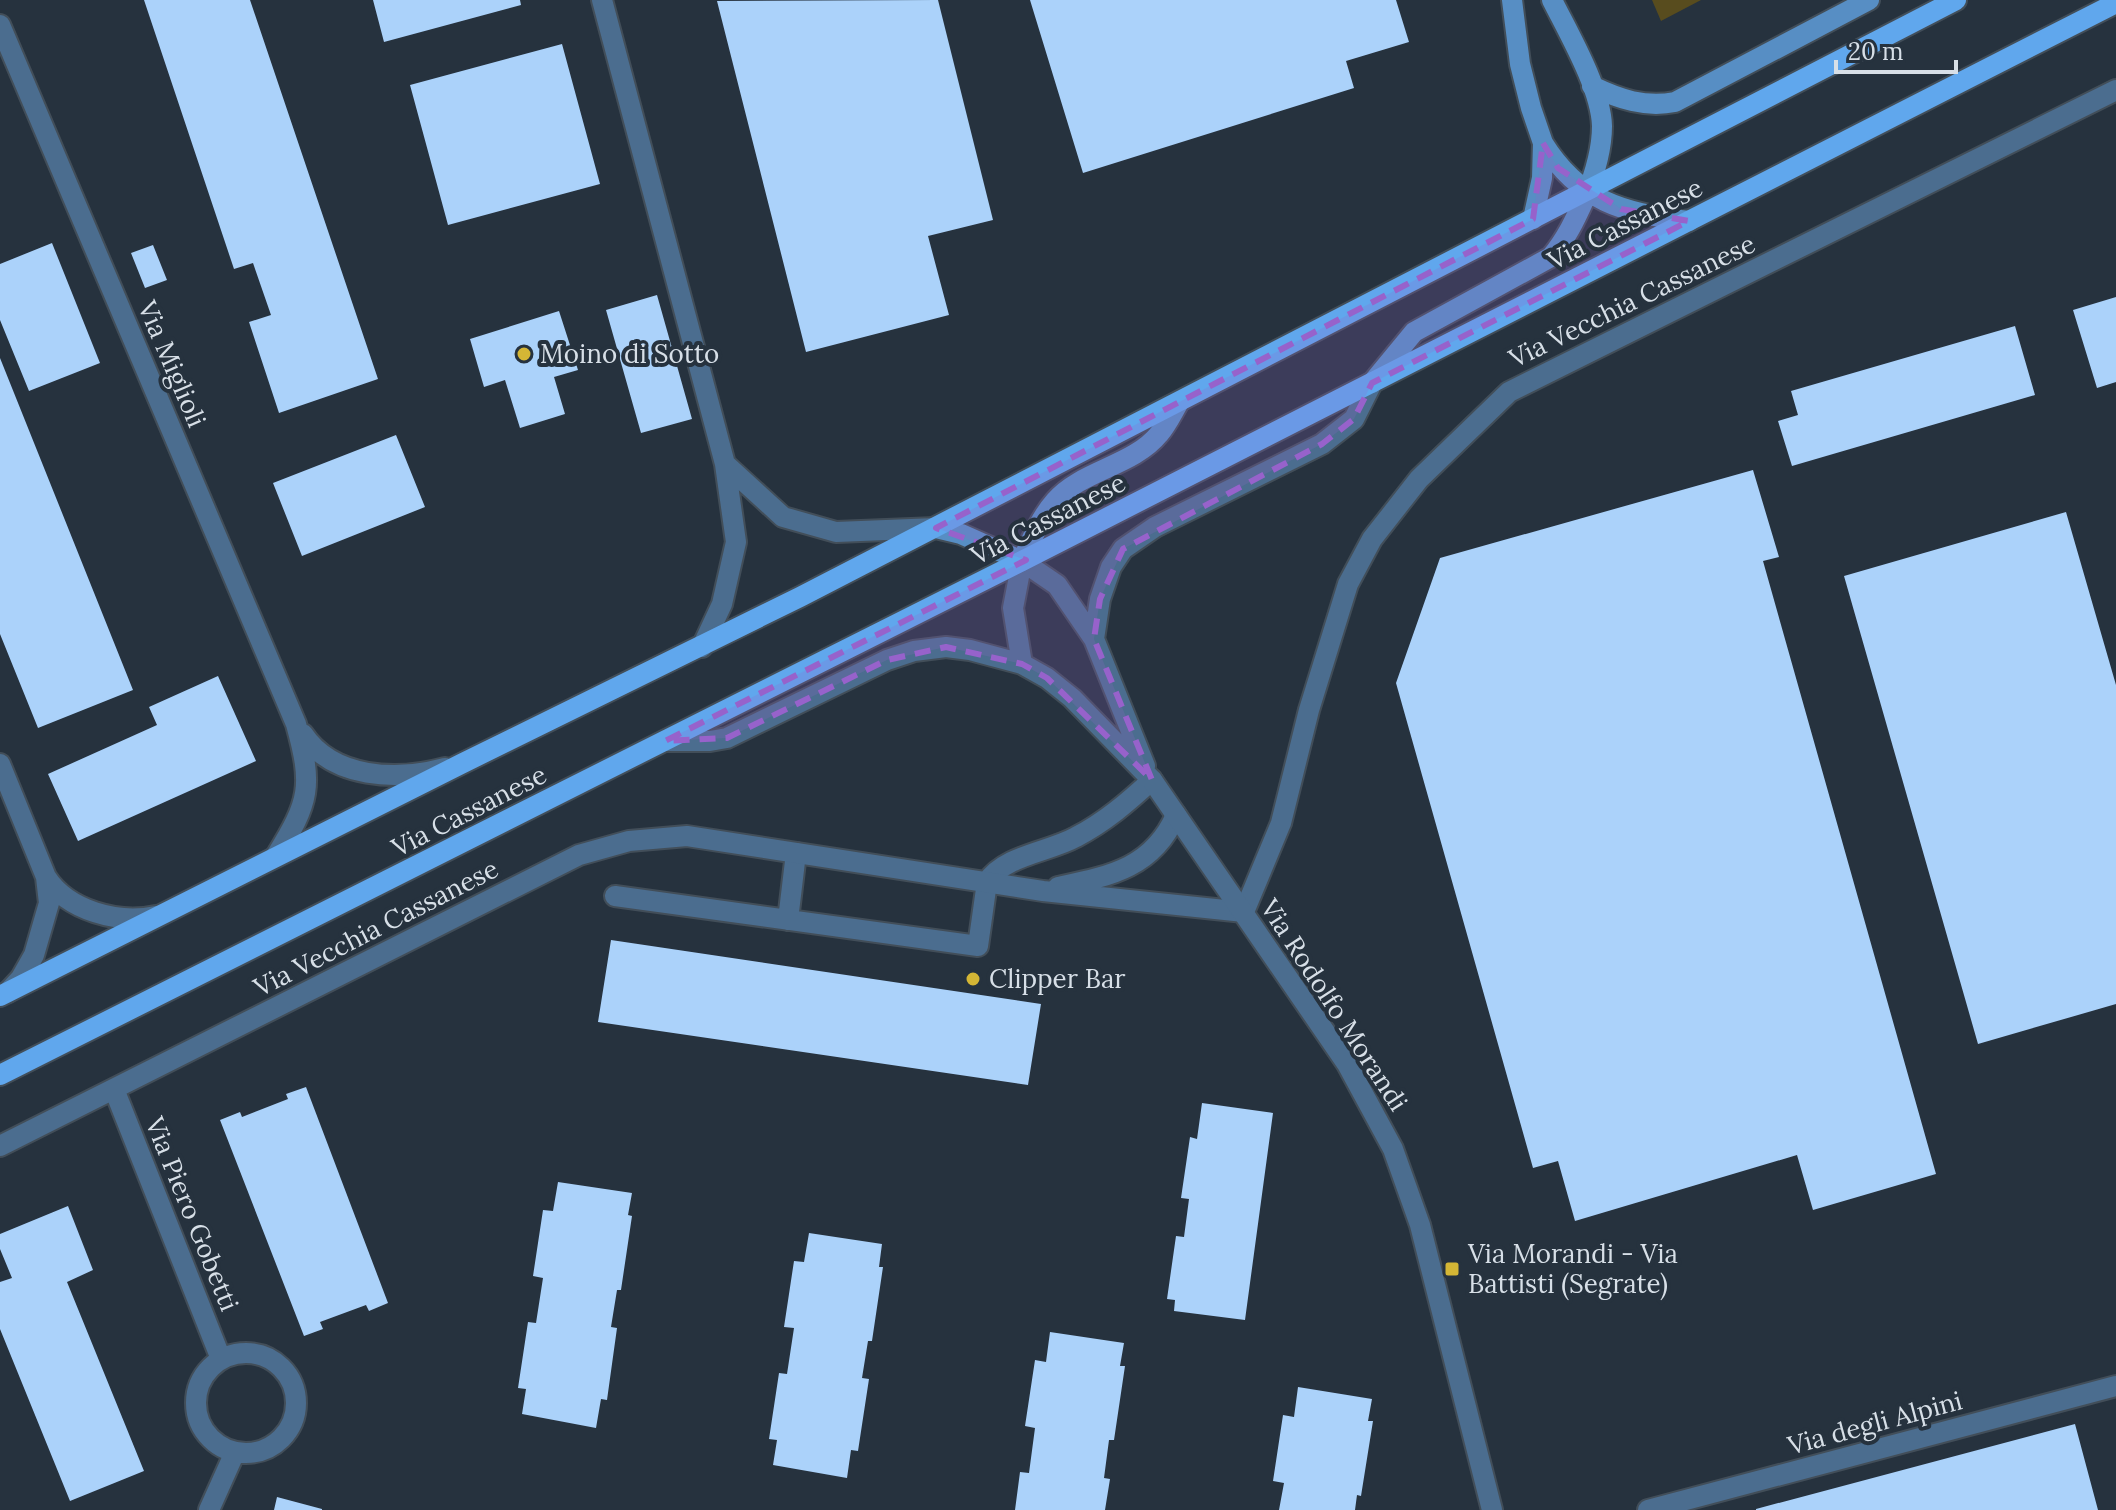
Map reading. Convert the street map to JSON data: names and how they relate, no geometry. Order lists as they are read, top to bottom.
{
  "streets": {
    "main road": ["Via Cassanese"],
    "street": [
      "Via Vecchia Cassanese",
      "Via Miglioli",
      "Via Rodolfo Morandi",
      "Via Piero Gobetti",
      "Via degli Alpini"
    ]
  },
  "crossings": [
    ["Via Cassanese", "Via Rodolfo Morandi"],
    ["Via Vecchia Cassanese", "Via Rodolfo Morandi"],
    ["Via Vecchia Cassanese", "Via Piero Gobetti"]
  ],
  "places": {
    "other": ["Moino di Sotto", "Clipper Bar"],
    "transit": ["Via Morandi - Via Battisti (Segrate)"]
  },
  "scale_bar": "20 m"
}
